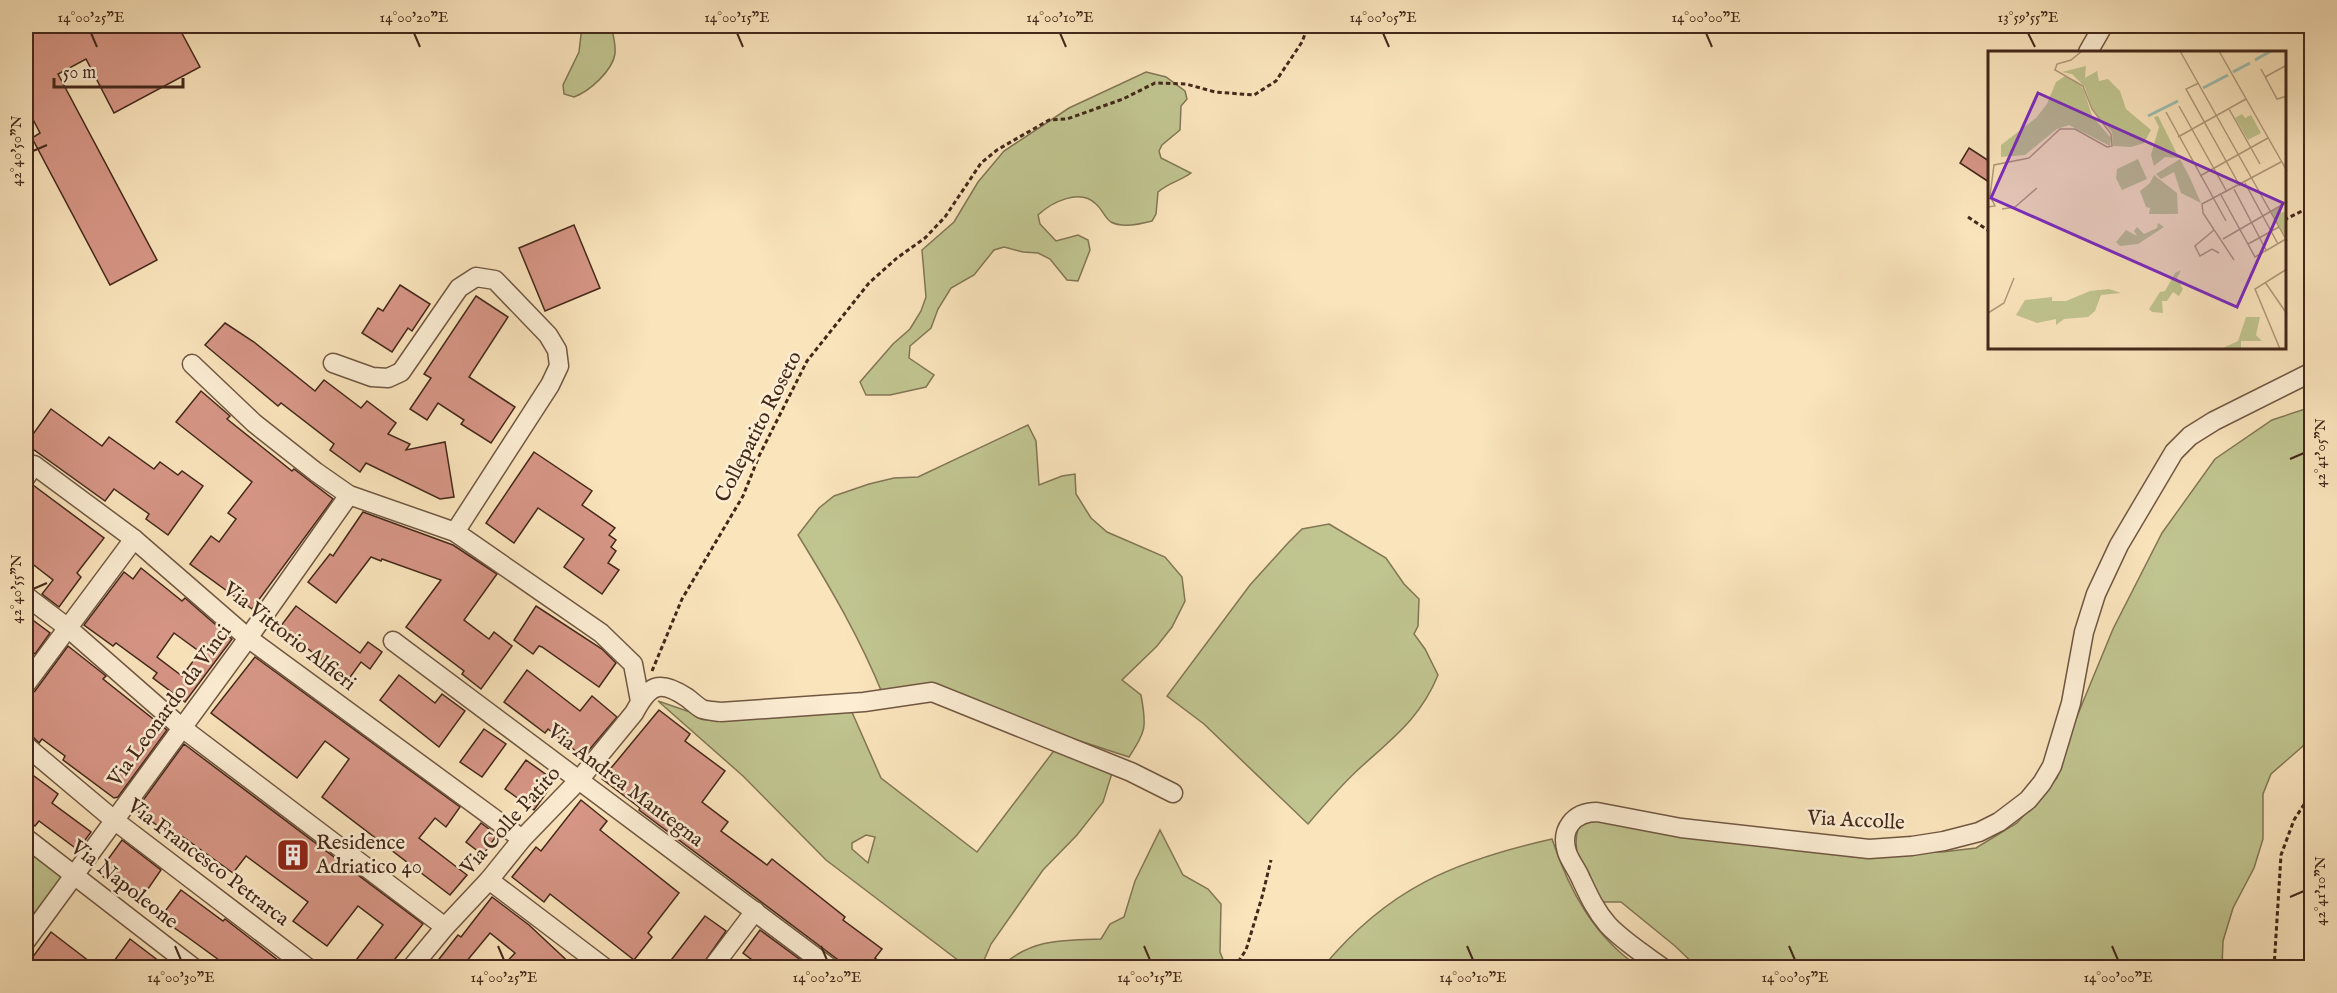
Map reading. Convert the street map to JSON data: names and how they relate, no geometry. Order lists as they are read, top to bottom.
{
  "streets": {
    "street": [
      "Via Vittorio Alfieri",
      "Via Leonardo da Vinci",
      "Via Andrea Mantegna",
      "Via Colle Patito",
      "Via Accolle",
      "Via Francesco Petrarca",
      "Via Napoleone"
    ],
    "path": ["Collepatito Roseto"]
  },
  "crossings": [
    ["Collepatito Roseto", "Via Colle Patito"],
    ["Via Vittorio Alfieri", "Via Leonardo da Vinci"],
    ["Via Vittorio Alfieri", "Via Colle Patito"],
    ["Via Leonardo da Vinci", "Via Francesco Petrarca"],
    ["Via Leonardo da Vinci", "Via Napoleone"],
    ["Via Andrea Mantegna", "Via Colle Patito"]
  ],
  "places": {
    "building": ["Residence Adriatico 40"]
  },
  "scale_bar": "50 m",
  "coordinates": [
    "14°00'25\"E",
    "14°00'20\"E",
    "14°00'15\"E",
    "14°00'10\"E",
    "14°00'05\"E",
    "14°00'00\"E",
    "13°59'55\"E",
    "42°40'50\"N",
    "42°41'05\"N",
    "42°40'55\"N",
    "42°41'10\"N",
    "14°00'30\"E"
  ]
}
